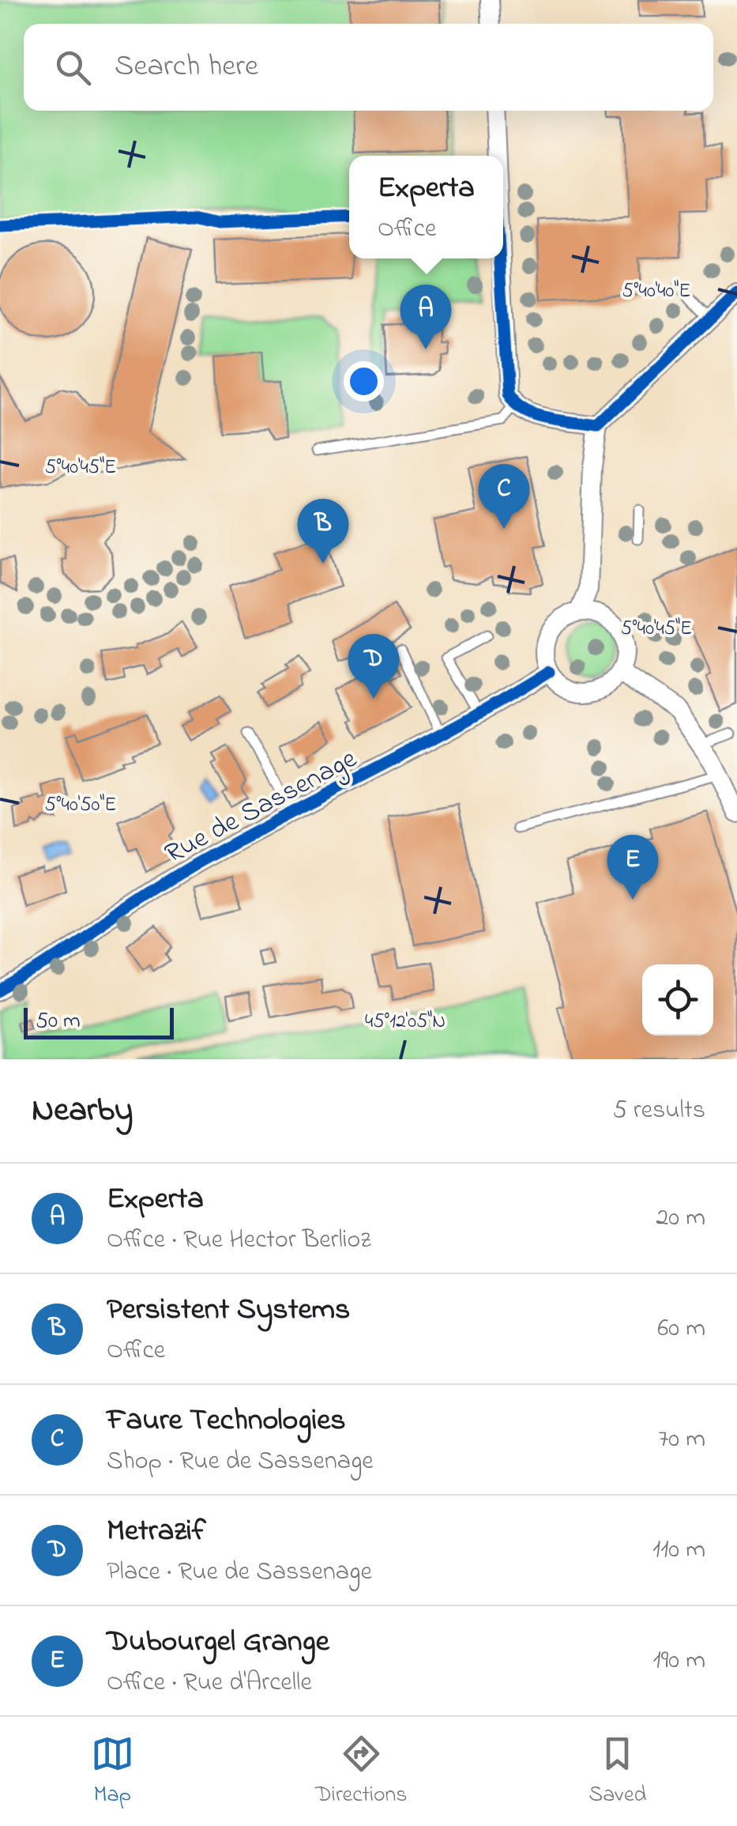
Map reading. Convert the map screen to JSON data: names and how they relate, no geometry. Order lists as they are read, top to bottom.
{
  "streets": {
    "street": ["Rue de Sassenage"]
  },
  "scale_bar": "50 m",
  "page": {
    "search": "Search here",
    "popup": ["Experta", "Office"],
    "pins": [
      "A",
      "C",
      "B",
      "D",
      "E"
    ],
    "scale": "50 m",
    "heading": ["Nearby", "5 results"],
    "list": [
      {
        "mark": "A",
        "name": "Experta",
        "note": "Office · Rue Hector Berlioz",
        "value": "20 m"
      },
      {
        "mark": "B",
        "name": "Persistent Systems",
        "note": "Office",
        "value": "60 m"
      },
      {
        "mark": "C",
        "name": "Faure Technologies",
        "note": "Shop · Rue de Sassenage",
        "value": "70 m"
      },
      {
        "mark": "D",
        "name": "Metrazif",
        "note": "Place · Rue de Sassenage",
        "value": "110 m"
      },
      {
        "mark": "E",
        "name": "Dubourgel Grange",
        "note": "Office · Rue d'Arcelle",
        "value": "190 m"
      }
    ],
    "nav": ["Map", "Directions", "Saved"]
  },
  "coordinates": [
    "5°40'40\"E",
    "5°40'45\"E",
    "5°40'50\"E",
    "45°12'05\"N"
  ]
}
